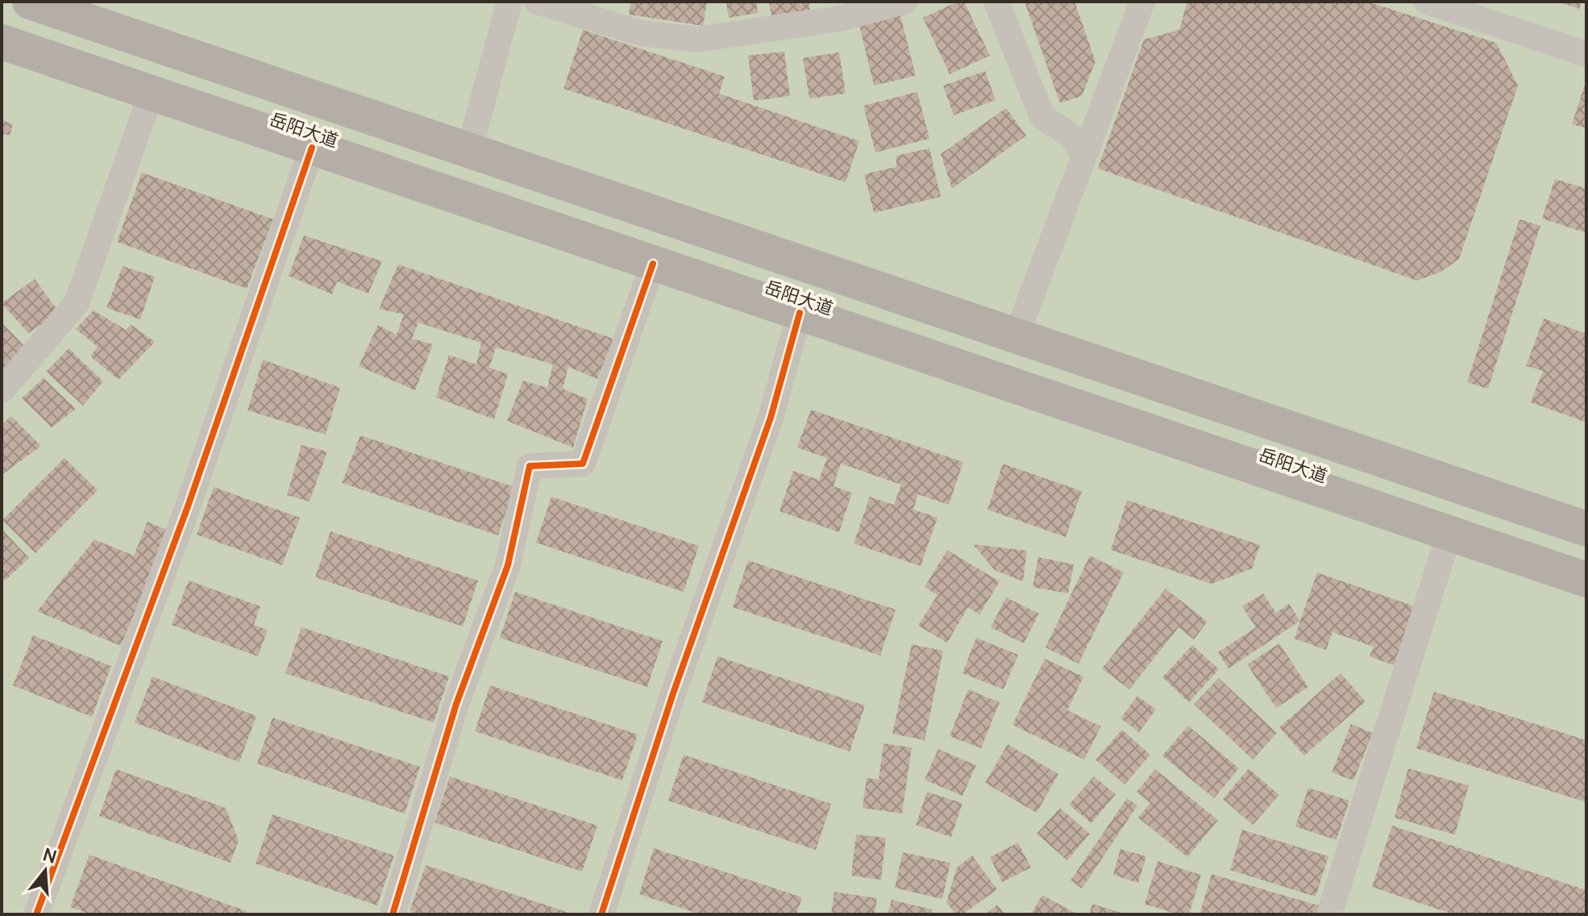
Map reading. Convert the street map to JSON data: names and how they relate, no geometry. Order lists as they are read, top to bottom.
{
  "streets": {
    "main road": ["岳阳大道"]
  },
  "north": "top"
}
